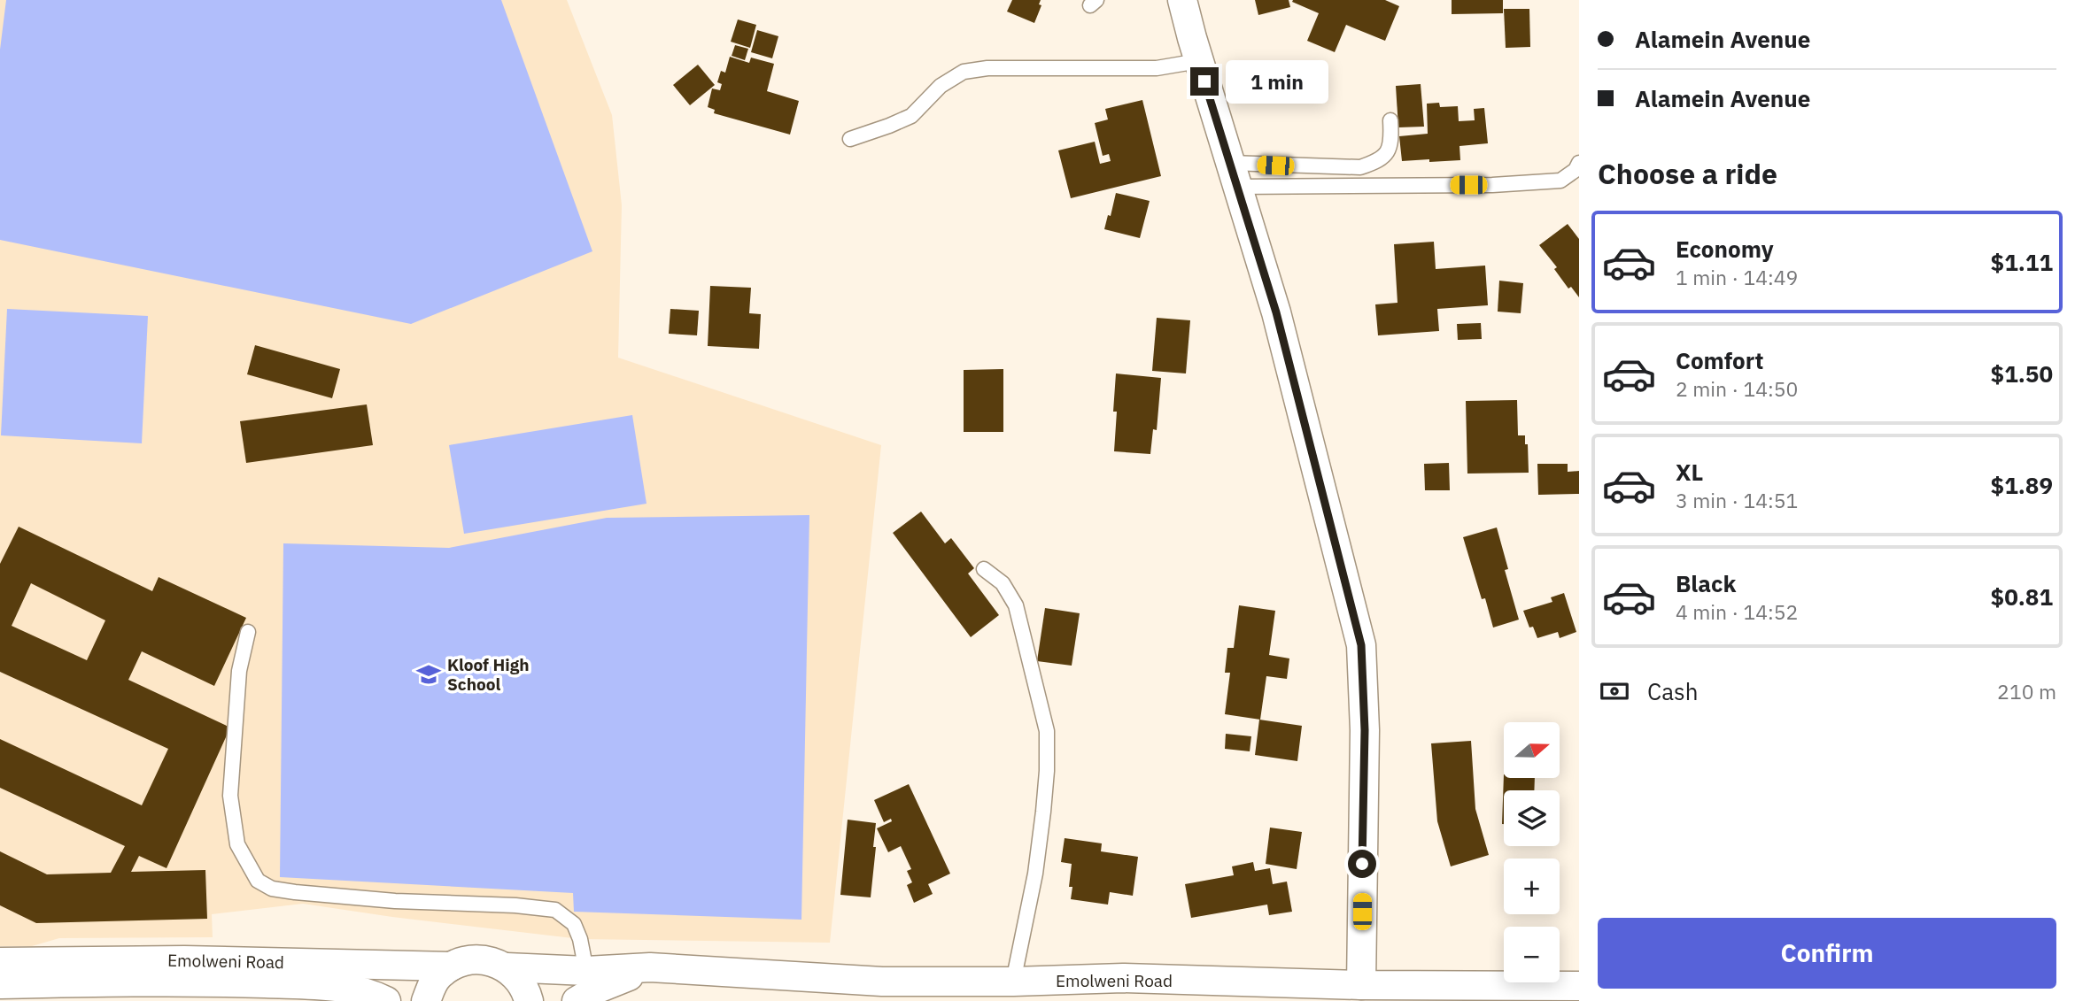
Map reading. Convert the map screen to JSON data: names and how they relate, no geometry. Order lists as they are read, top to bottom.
{
  "streets": {
    "street": ["Emolweni Road"]
  },
  "places": {
    "school or university": ["Kloof High School"]
  },
  "north": "right",
  "page": {
    "banner": ["Alamein Avenue", "Alamein Avenue"],
    "bubble": "1 min",
    "heading": "Choose a ride",
    "list": [
      {
        "name": "Economy",
        "note": "1 min · 14:49",
        "value": "$1.11"
      },
      {
        "name": "Comfort",
        "note": "2 min · 14:50",
        "value": "$1.50"
      },
      {
        "name": "XL",
        "note": "3 min · 14:51",
        "value": "$1.89"
      },
      {
        "name": "Black",
        "note": "4 min · 14:52",
        "value": "$0.81"
      }
    ],
    "pay": ["Cash", "210 m"],
    "map_buttons": ["+", "−"],
    "buttons": "Confirm"
  }
}
